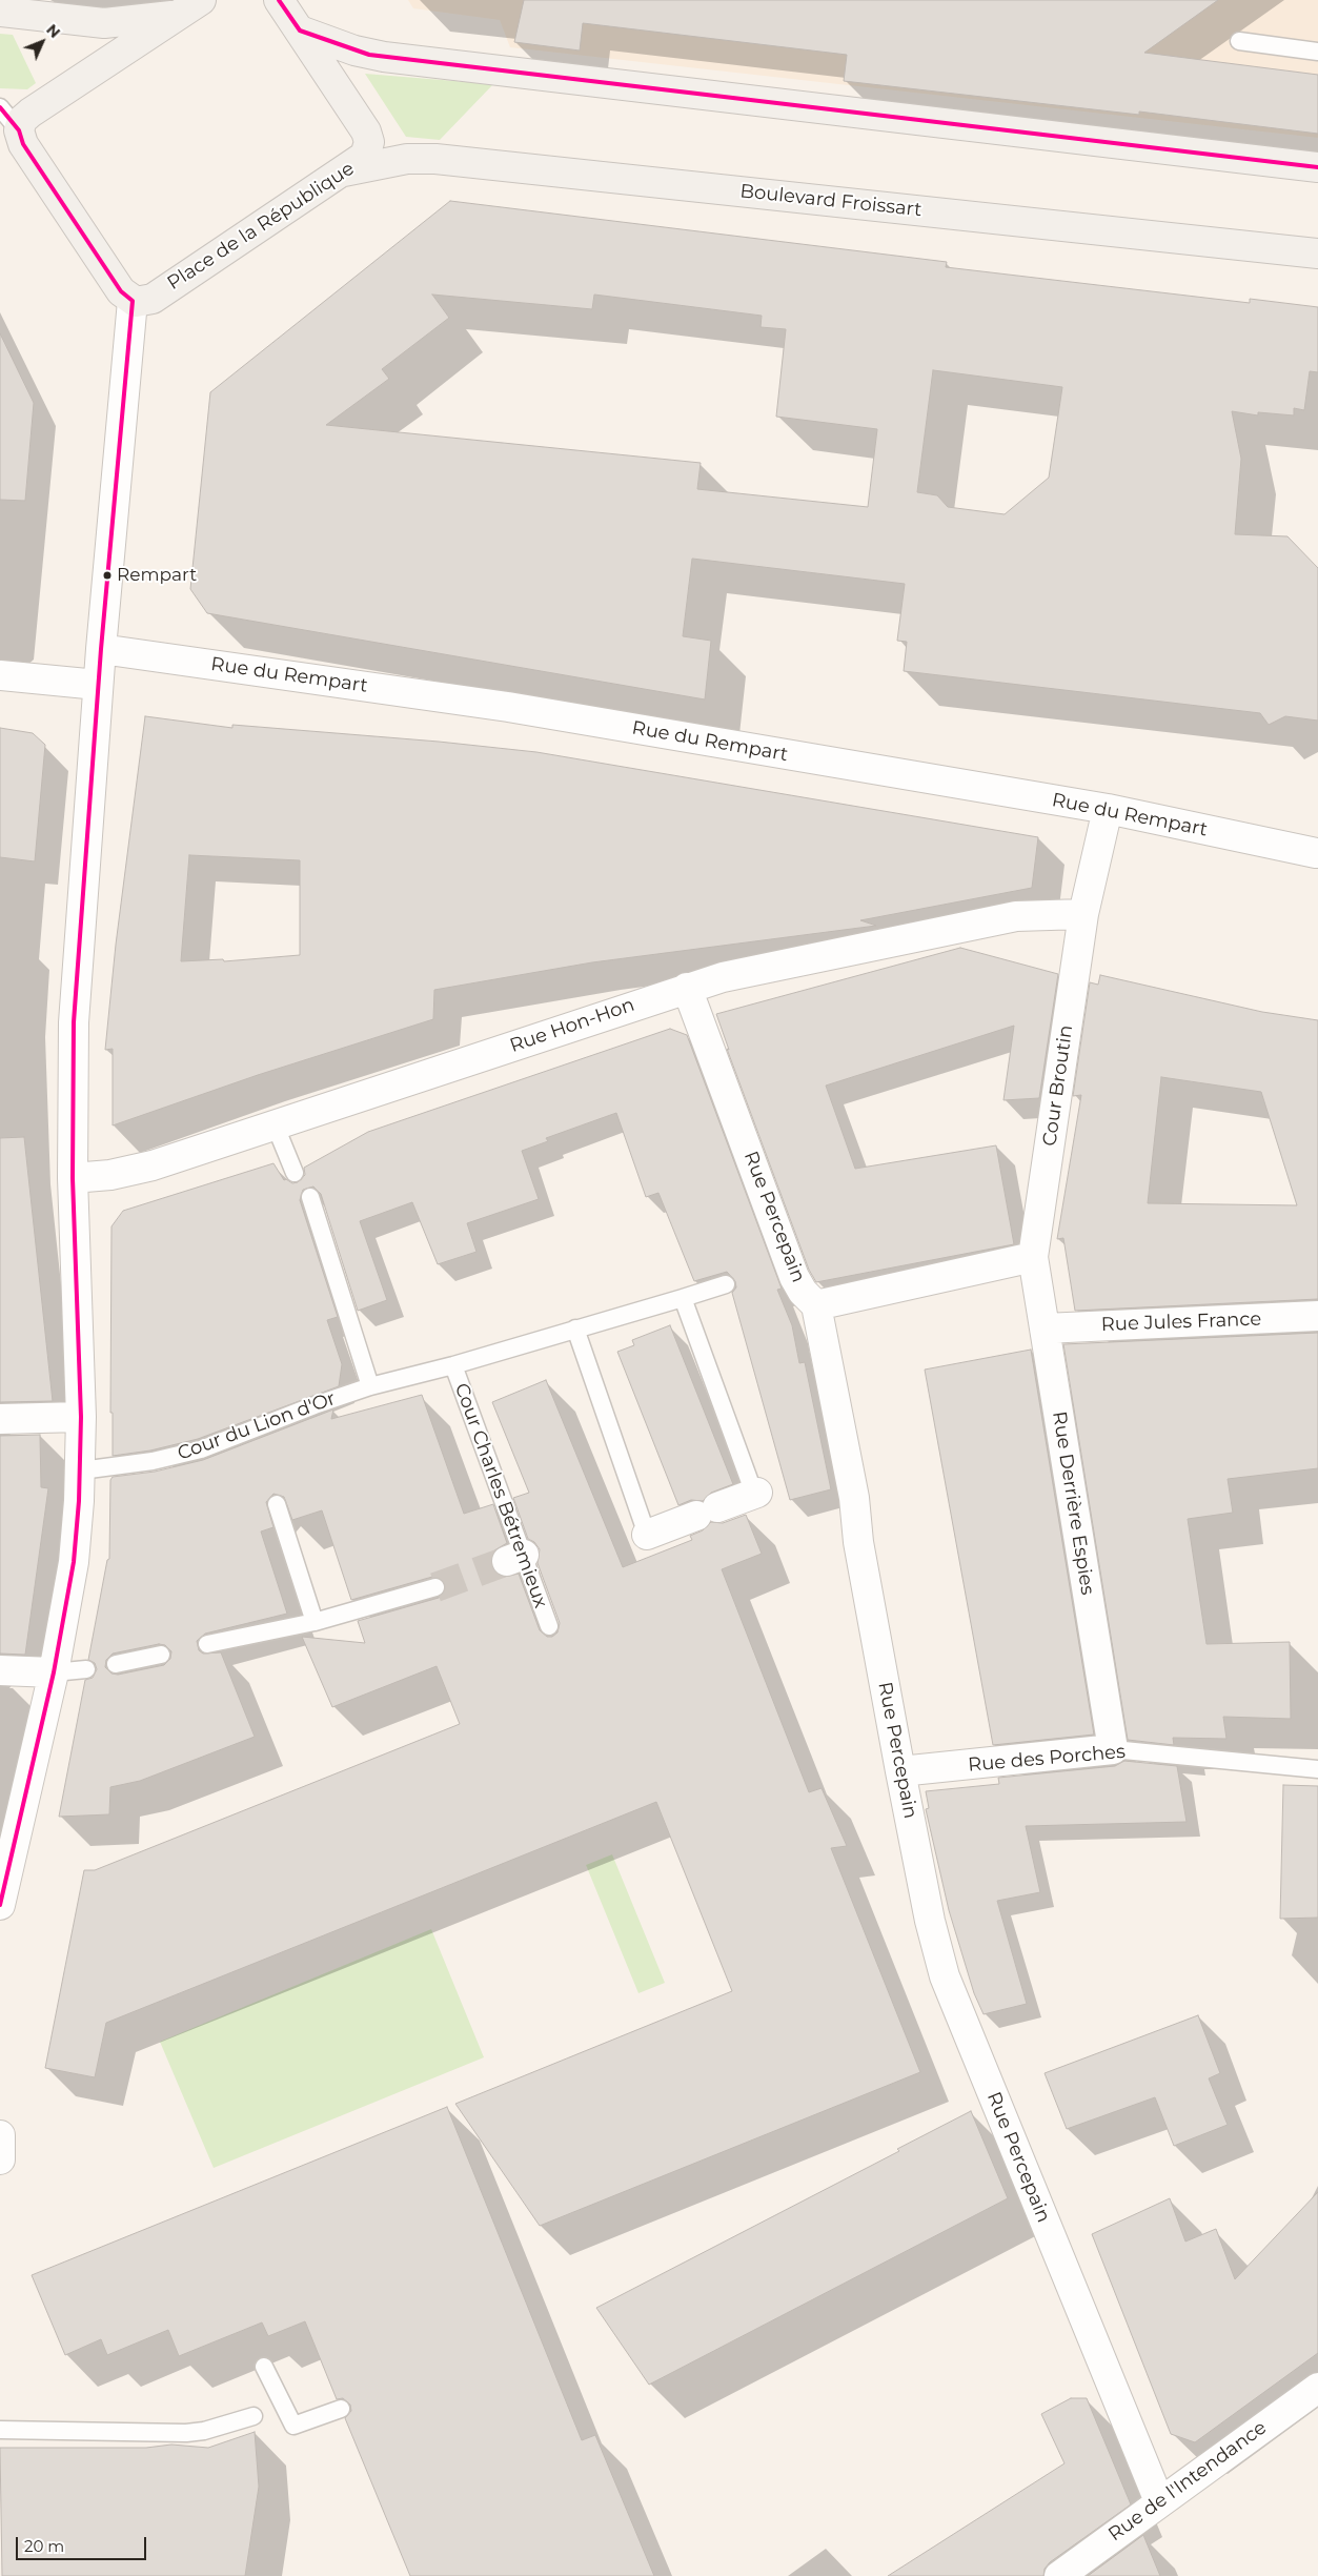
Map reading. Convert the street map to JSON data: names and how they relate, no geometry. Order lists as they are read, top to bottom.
{
  "streets": {
    "main road": ["Boulevard Froissart", "Place de la République"],
    "street": [
      "Rue du Rempart",
      "Rue Hon-Hon",
      "Cour Broutin",
      "Rue Percepain",
      "Rue Jules France",
      "Rue Derrière Espies",
      "Rue des Porches",
      "Rue de l'Intendance"
    ],
    "lane": ["Cour du Lion d'Or", "Cour Charles Bétremieux"]
  },
  "crossings": [
    ["Boulevard Froissart", "Place de la République"],
    ["Rue du Rempart", "Cour Broutin"],
    ["Rue Hon-Hon", "Cour Broutin"],
    ["Rue Hon-Hon", "Rue Percepain"],
    ["Cour Broutin", "Rue Derrière Espies"],
    ["Rue Percepain", "Rue des Porches"],
    ["Rue Percepain", "Rue de l'Intendance"],
    ["Rue Jules France", "Rue Derrière Espies"],
    ["Cour du Lion d'Or", "Cour Charles Bétremieux"],
    ["Rue Derrière Espies", "Rue des Porches"]
  ],
  "places": ["Rempart"],
  "scale_bar": "20 m",
  "north": "top right"
}
